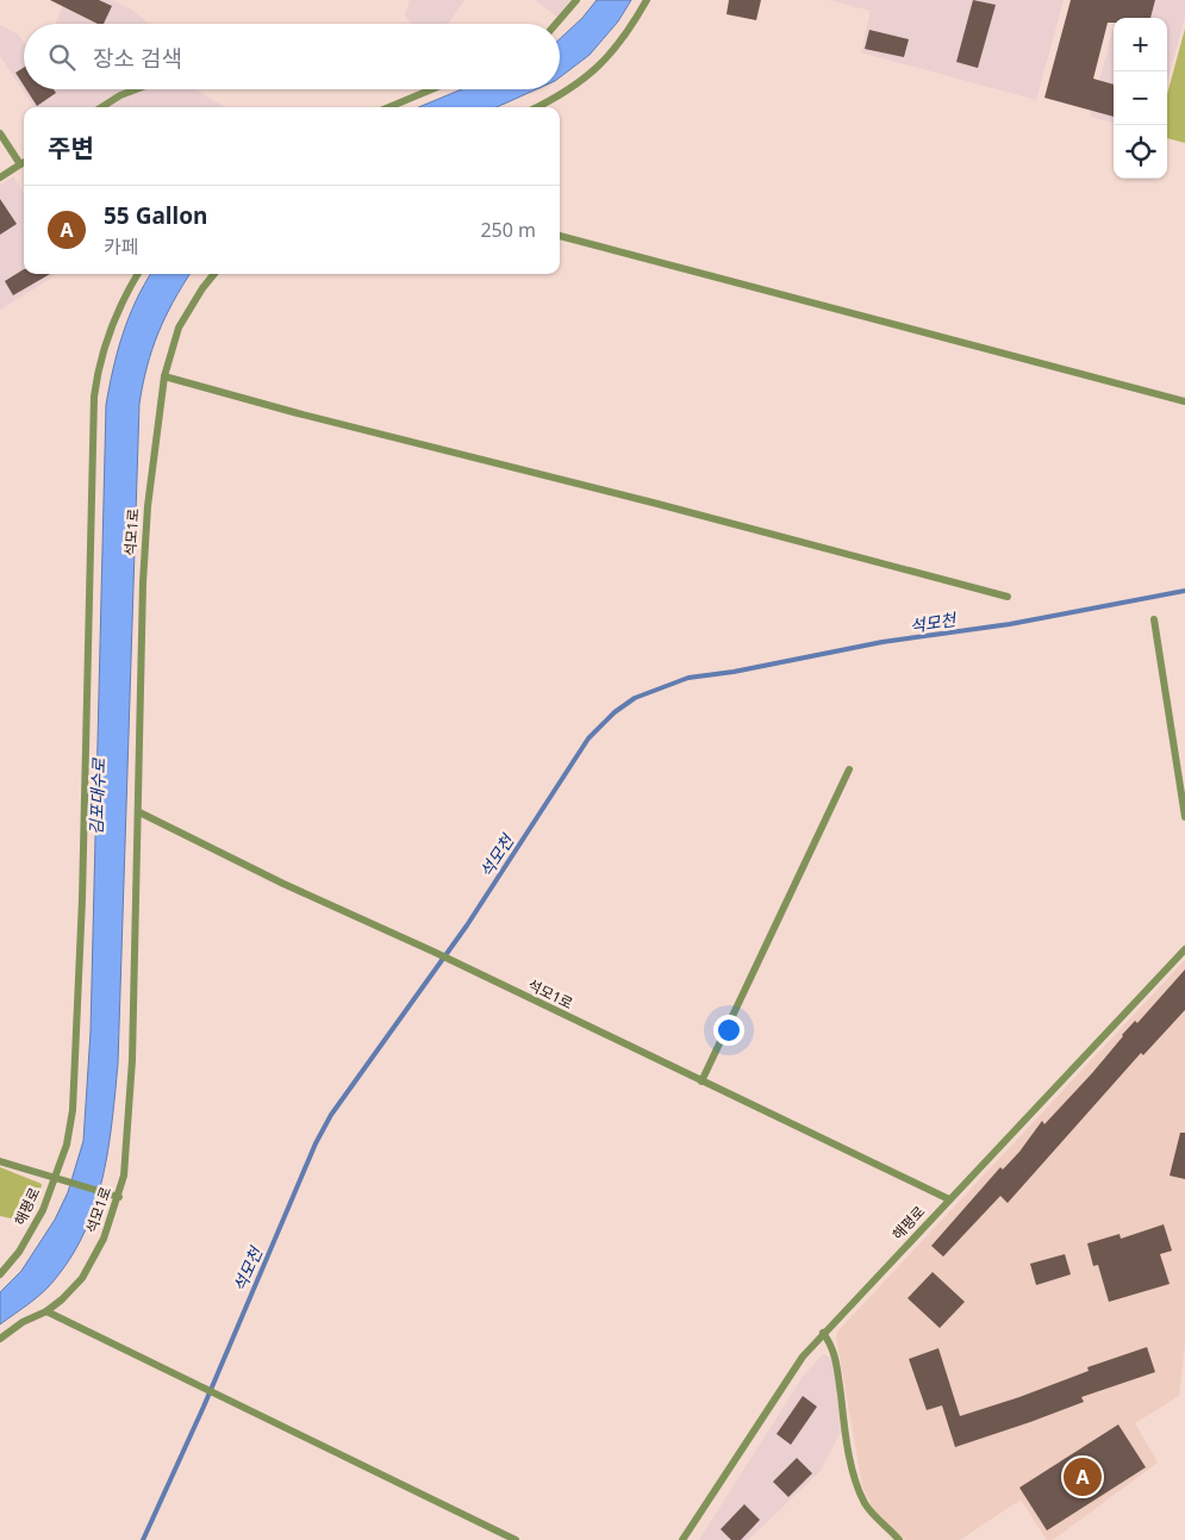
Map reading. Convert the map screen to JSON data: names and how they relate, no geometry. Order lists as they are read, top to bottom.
{
  "streets": {
    "lane": ["석모1로", "해평로"]
  },
  "crossings": [
    ["석모1로", "해평로"]
  ],
  "water": ["석모천", "김포대수로"],
  "page": {
    "map_buttons": ["+", "−"],
    "search": "장소 검색",
    "heading": "주변",
    "list": [
      {
        "mark": "A",
        "name": "55 Gallon",
        "note": "카페",
        "value": "250 m"
      }
    ],
    "pins": "A"
  }
}
